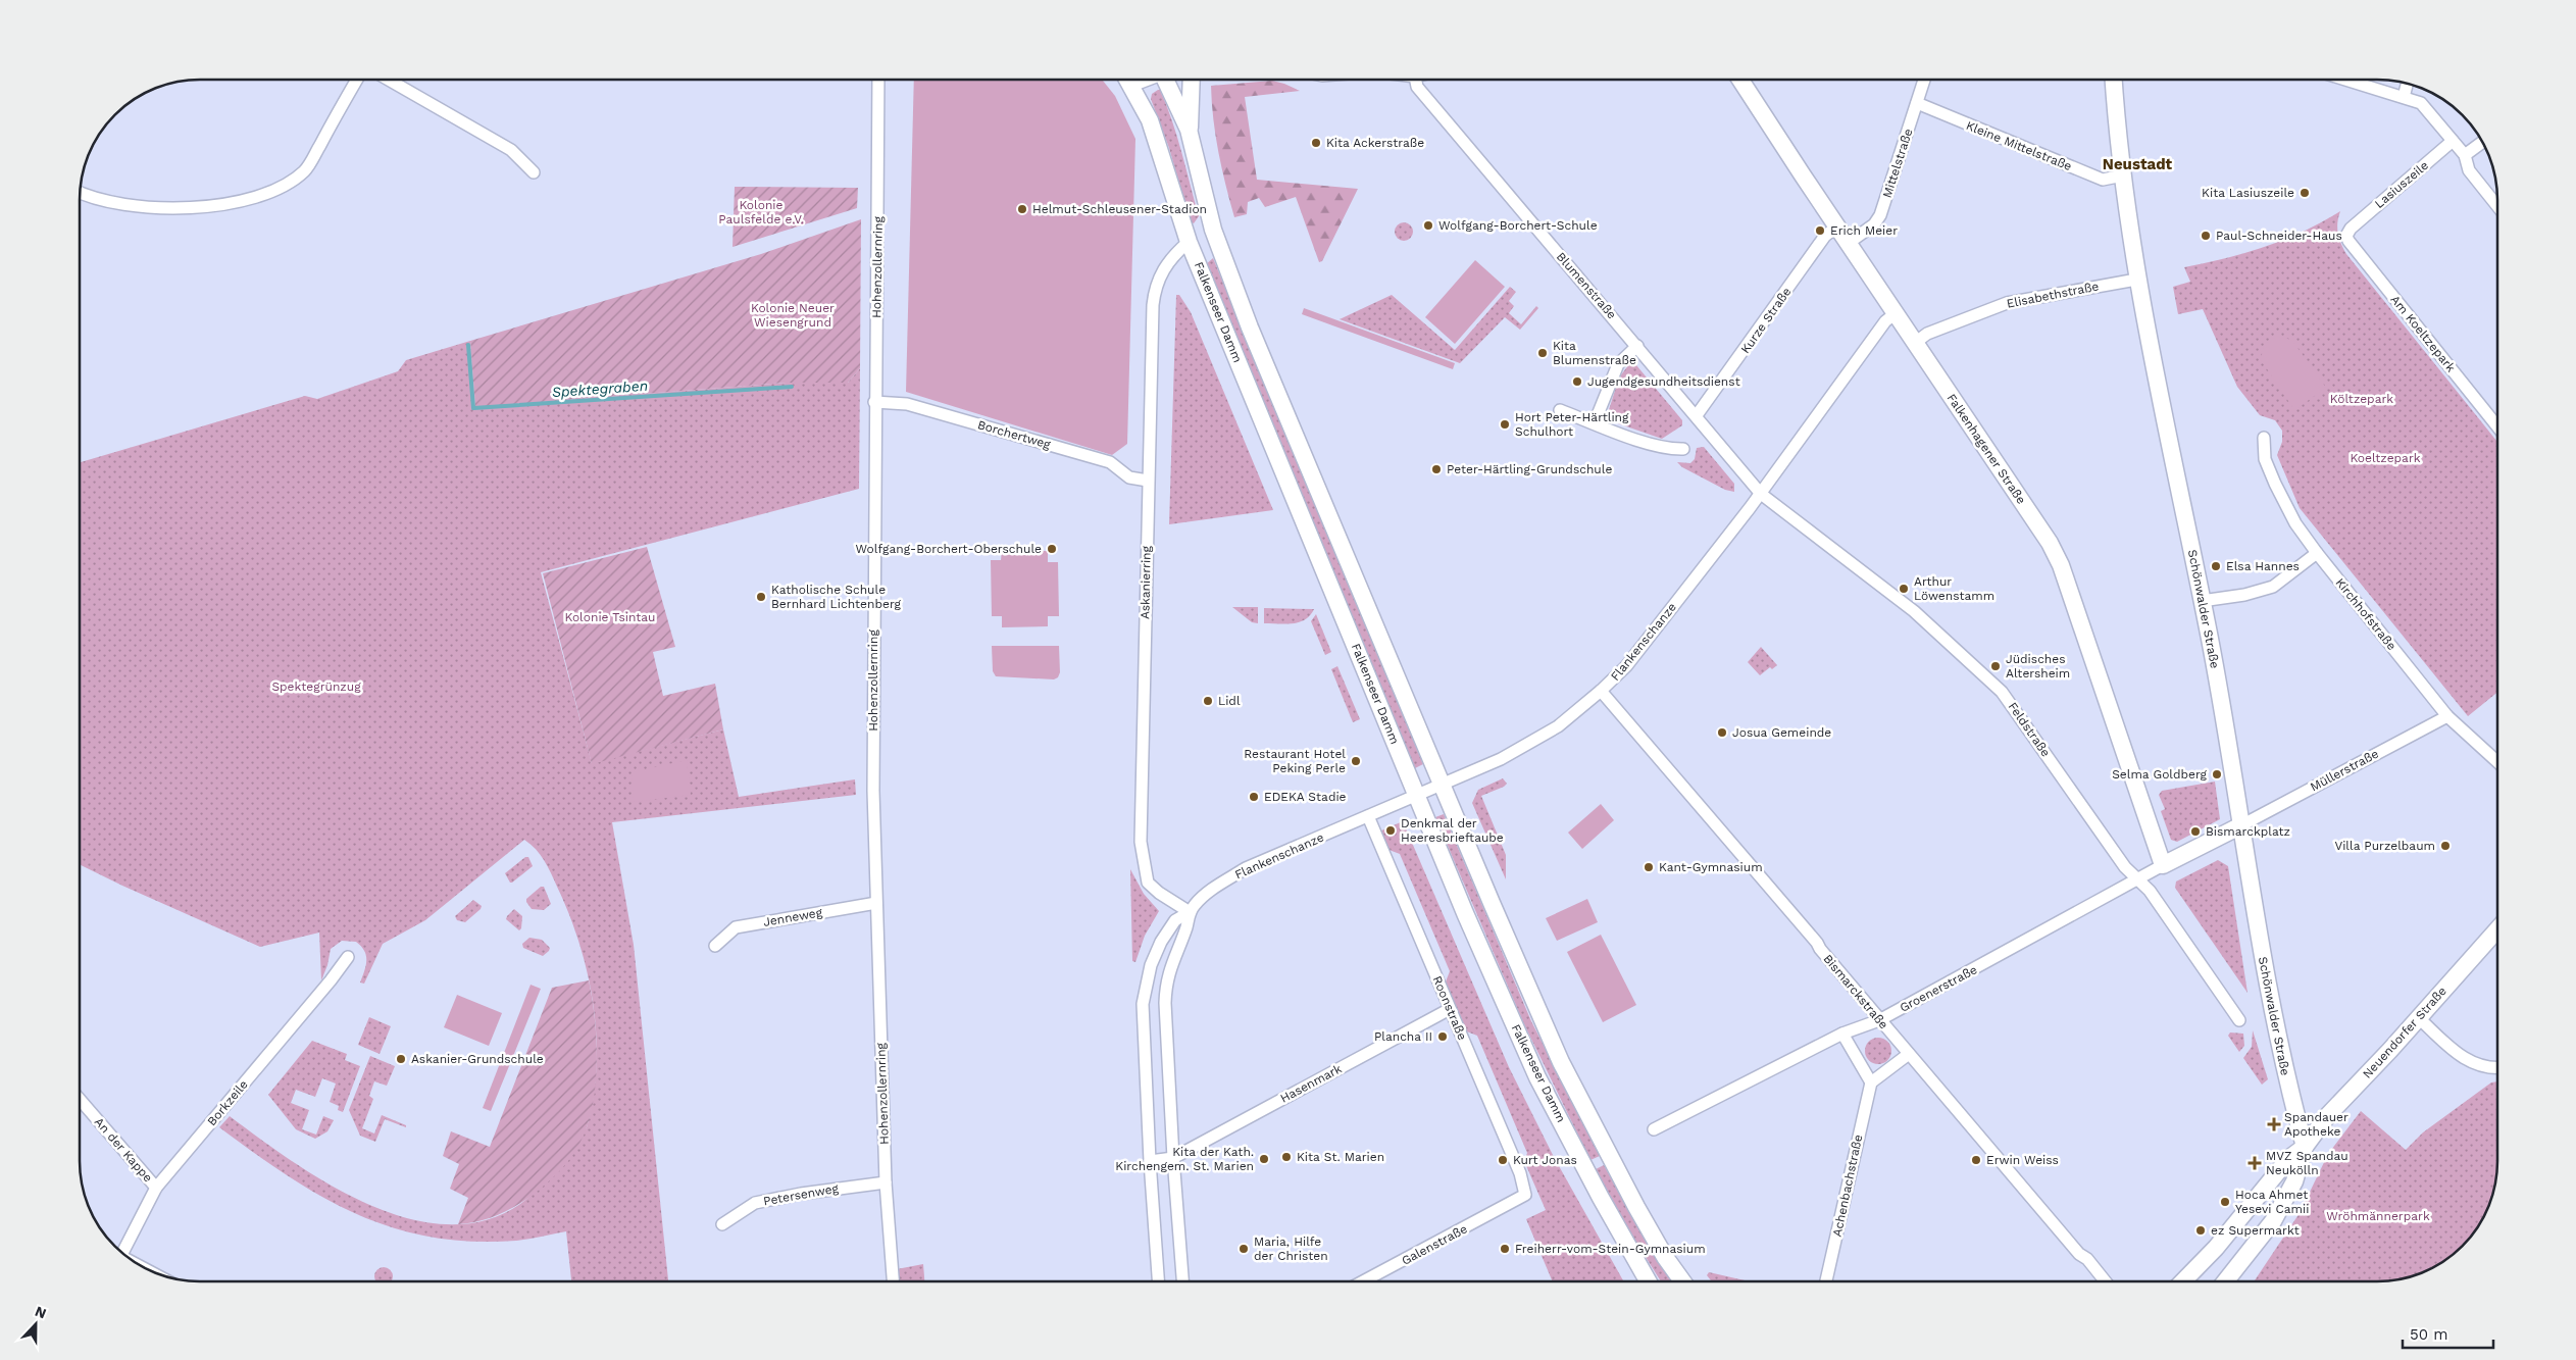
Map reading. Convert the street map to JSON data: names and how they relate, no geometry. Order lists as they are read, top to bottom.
{
  "streets": {
    "main road": [
      "Falkenseer Damm",
      "Falkenhagener Straße",
      "Schönwalder Straße",
      "Neuendorfer Straße"
    ],
    "street": [
      "Kleine Mittelstraße",
      "Mittelstraße",
      "Lasiuszeile",
      "Hohenzollernring",
      "Blumenstraße",
      "Elisabethstraße",
      "Kurze Straße",
      "Am Koeltzepark",
      "Borchertweg",
      "Askanierring",
      "Kirchhofstraße",
      "Flankenschanze",
      "Feldstraße",
      "Müllerstraße",
      "Jenneweg",
      "Groenerstraße",
      "Bismarckstraße",
      "Roonstraße",
      "Hasenmark",
      "Borkzeile",
      "An der Kappe",
      "Achenbachstraße",
      "Petersenweg",
      "Galenstraße"
    ]
  },
  "crossings": [
    ["Kleine Mittelstraße", "Mittelstraße"],
    ["Kleine Mittelstraße", "Schönwalder Straße"],
    ["Mittelstraße", "Falkenhagener Straße"],
    ["Lasiuszeile", "Am Koeltzepark"],
    ["Hohenzollernring", "Borchertweg"],
    ["Hohenzollernring", "Jenneweg"],
    ["Hohenzollernring", "Petersenweg"],
    ["Blumenstraße", "Kurze Straße"],
    ["Blumenstraße", "Flankenschanze"],
    ["Blumenstraße", "Feldstraße"],
    ["Elisabethstraße", "Falkenhagener Straße"],
    ["Elisabethstraße", "Schönwalder Straße"],
    ["Falkenseer Damm", "Askanierring"],
    ["Falkenseer Damm", "Flankenschanze"],
    ["Kurze Straße", "Falkenhagener Straße"],
    ["Borchertweg", "Askanierring"],
    ["Falkenhagener Straße", "Flankenschanze"],
    ["Falkenhagener Straße", "Groenerstraße"],
    ["Askanierring", "Flankenschanze"],
    ["Schönwalder Straße", "Müllerstraße"],
    ["Schönwalder Straße", "Neuendorfer Straße"],
    ["Kirchhofstraße", "Müllerstraße"],
    ["Flankenschanze", "Feldstraße"],
    ["Flankenschanze", "Bismarckstraße"],
    ["Flankenschanze", "Roonstraße"],
    ["Flankenschanze", "Hasenmark"],
    ["Feldstraße", "Groenerstraße"],
    ["Groenerstraße", "Bismarckstraße"],
    ["Roonstraße", "Hasenmark"],
    ["Roonstraße", "Galenstraße"],
    ["Borkzeile", "An der Kappe"]
  ],
  "districts": ["Neustadt"],
  "water": ["Spektegraben"],
  "parks": [
    "Kolonie Paulsfelde e.V.",
    "Kolonie Neuer Wiesengrund",
    "Költzepark",
    "Koeltzepark",
    "Kolonie Tsintau",
    "Spektegrünzug",
    "Wröhmännerpark"
  ],
  "places": {
    "other": [
      "Kita Ackerstraße",
      "Kita Lasiuszeile",
      "Helmut-Schleusener-Stadion",
      "Wolfgang-Borchert-Schule",
      "Erich Meier",
      "Paul-Schneider-Haus",
      "Kita Blumenstraße",
      "Jugendgesundheitsdienst",
      "Hort Peter-Härtling Schulhort",
      "Peter-Härtling-Grundschule",
      "Wolfgang-Borchert-Oberschule",
      "Elsa Hannes",
      "Arthur Löwenstamm",
      "Katholische Schule Bernhard Lichtenberg",
      "Jüdisches Altersheim",
      "Lidl",
      "Josua Gemeinde",
      "Restaurant Hotel Peking Perle",
      "Selma Goldberg",
      "EDEKA Stadie",
      "Denkmal der Heeresbrieftaube",
      "Bismarckplatz",
      "Villa Purzelbaum",
      "Kant-Gymnasium",
      "Plancha II",
      "Askanier-Grundschule",
      "Kita St. Marien",
      "Kita der Kath. Kirchengem. St. Marien",
      "Kurt Jonas",
      "Erwin Weiss",
      "Hoca Ahmet Yesevi Camii",
      "ez Supermarkt",
      "Maria, Hilfe der Christen",
      "Freiherr-vom-Stein-Gymnasium"
    ],
    "health": ["Spandauer Apotheke", "MVZ Spandau Neukölln"]
  },
  "scale_bar": "50 m",
  "north": "top"
}
